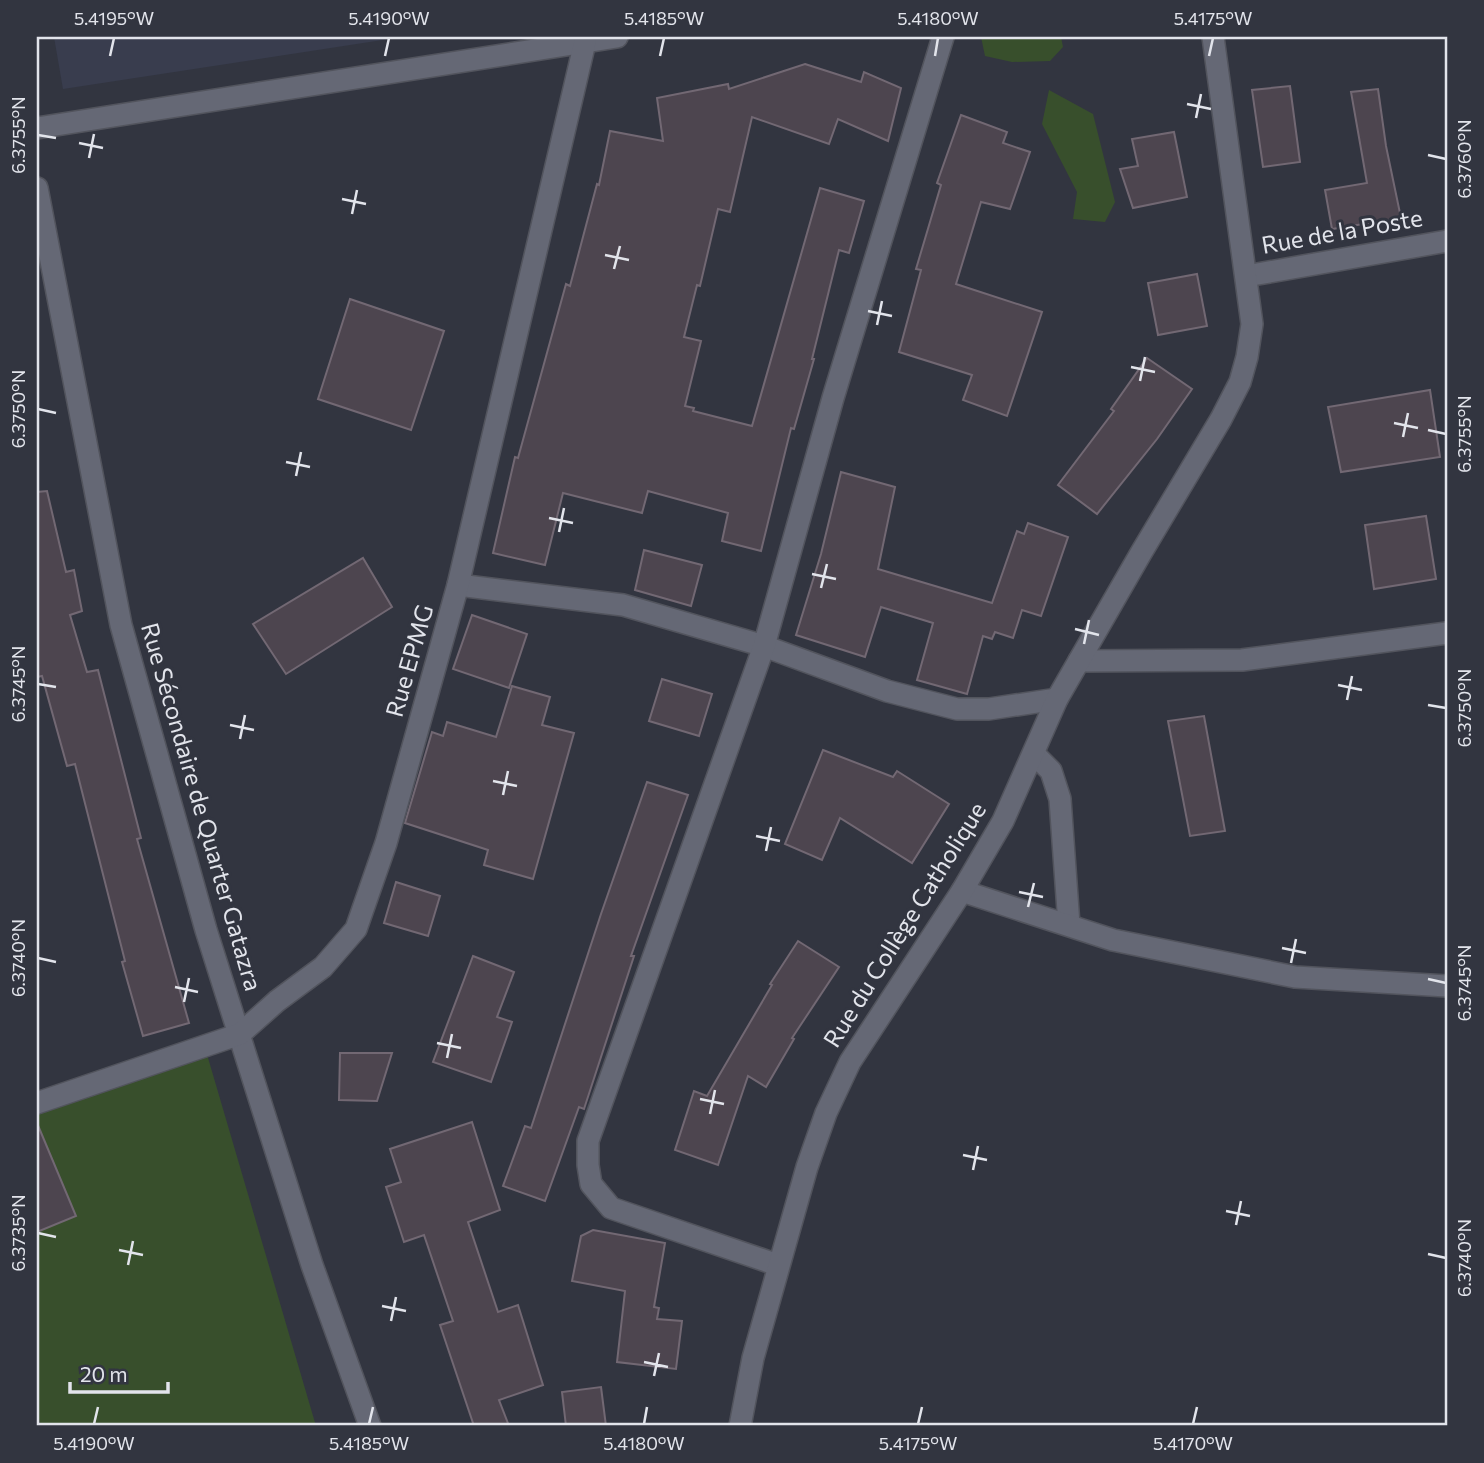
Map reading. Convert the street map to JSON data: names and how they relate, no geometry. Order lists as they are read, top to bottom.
{
  "streets": {
    "street": [
      "Rue de la Poste",
      "Rue EPMG",
      "Rue Sécondaire de Quarter Gatazra",
      "Rue du Collège Catholique"
    ]
  },
  "crossings": [
    ["Rue de la Poste", "Rue du Collège Catholique"],
    ["Rue EPMG", "Rue Sécondaire de Quarter Gatazra"]
  ],
  "scale_bar": "20 m",
  "coordinates": [
    "5.4195°W",
    "5.4190°W",
    "5.4185°W",
    "5.4180°W",
    "5.4175°W",
    "6.3755°N",
    "6.3760°N",
    "6.3750°N",
    "6.3745°N",
    "6.3740°N",
    "6.3735°N",
    "5.4170°W"
  ]
}
